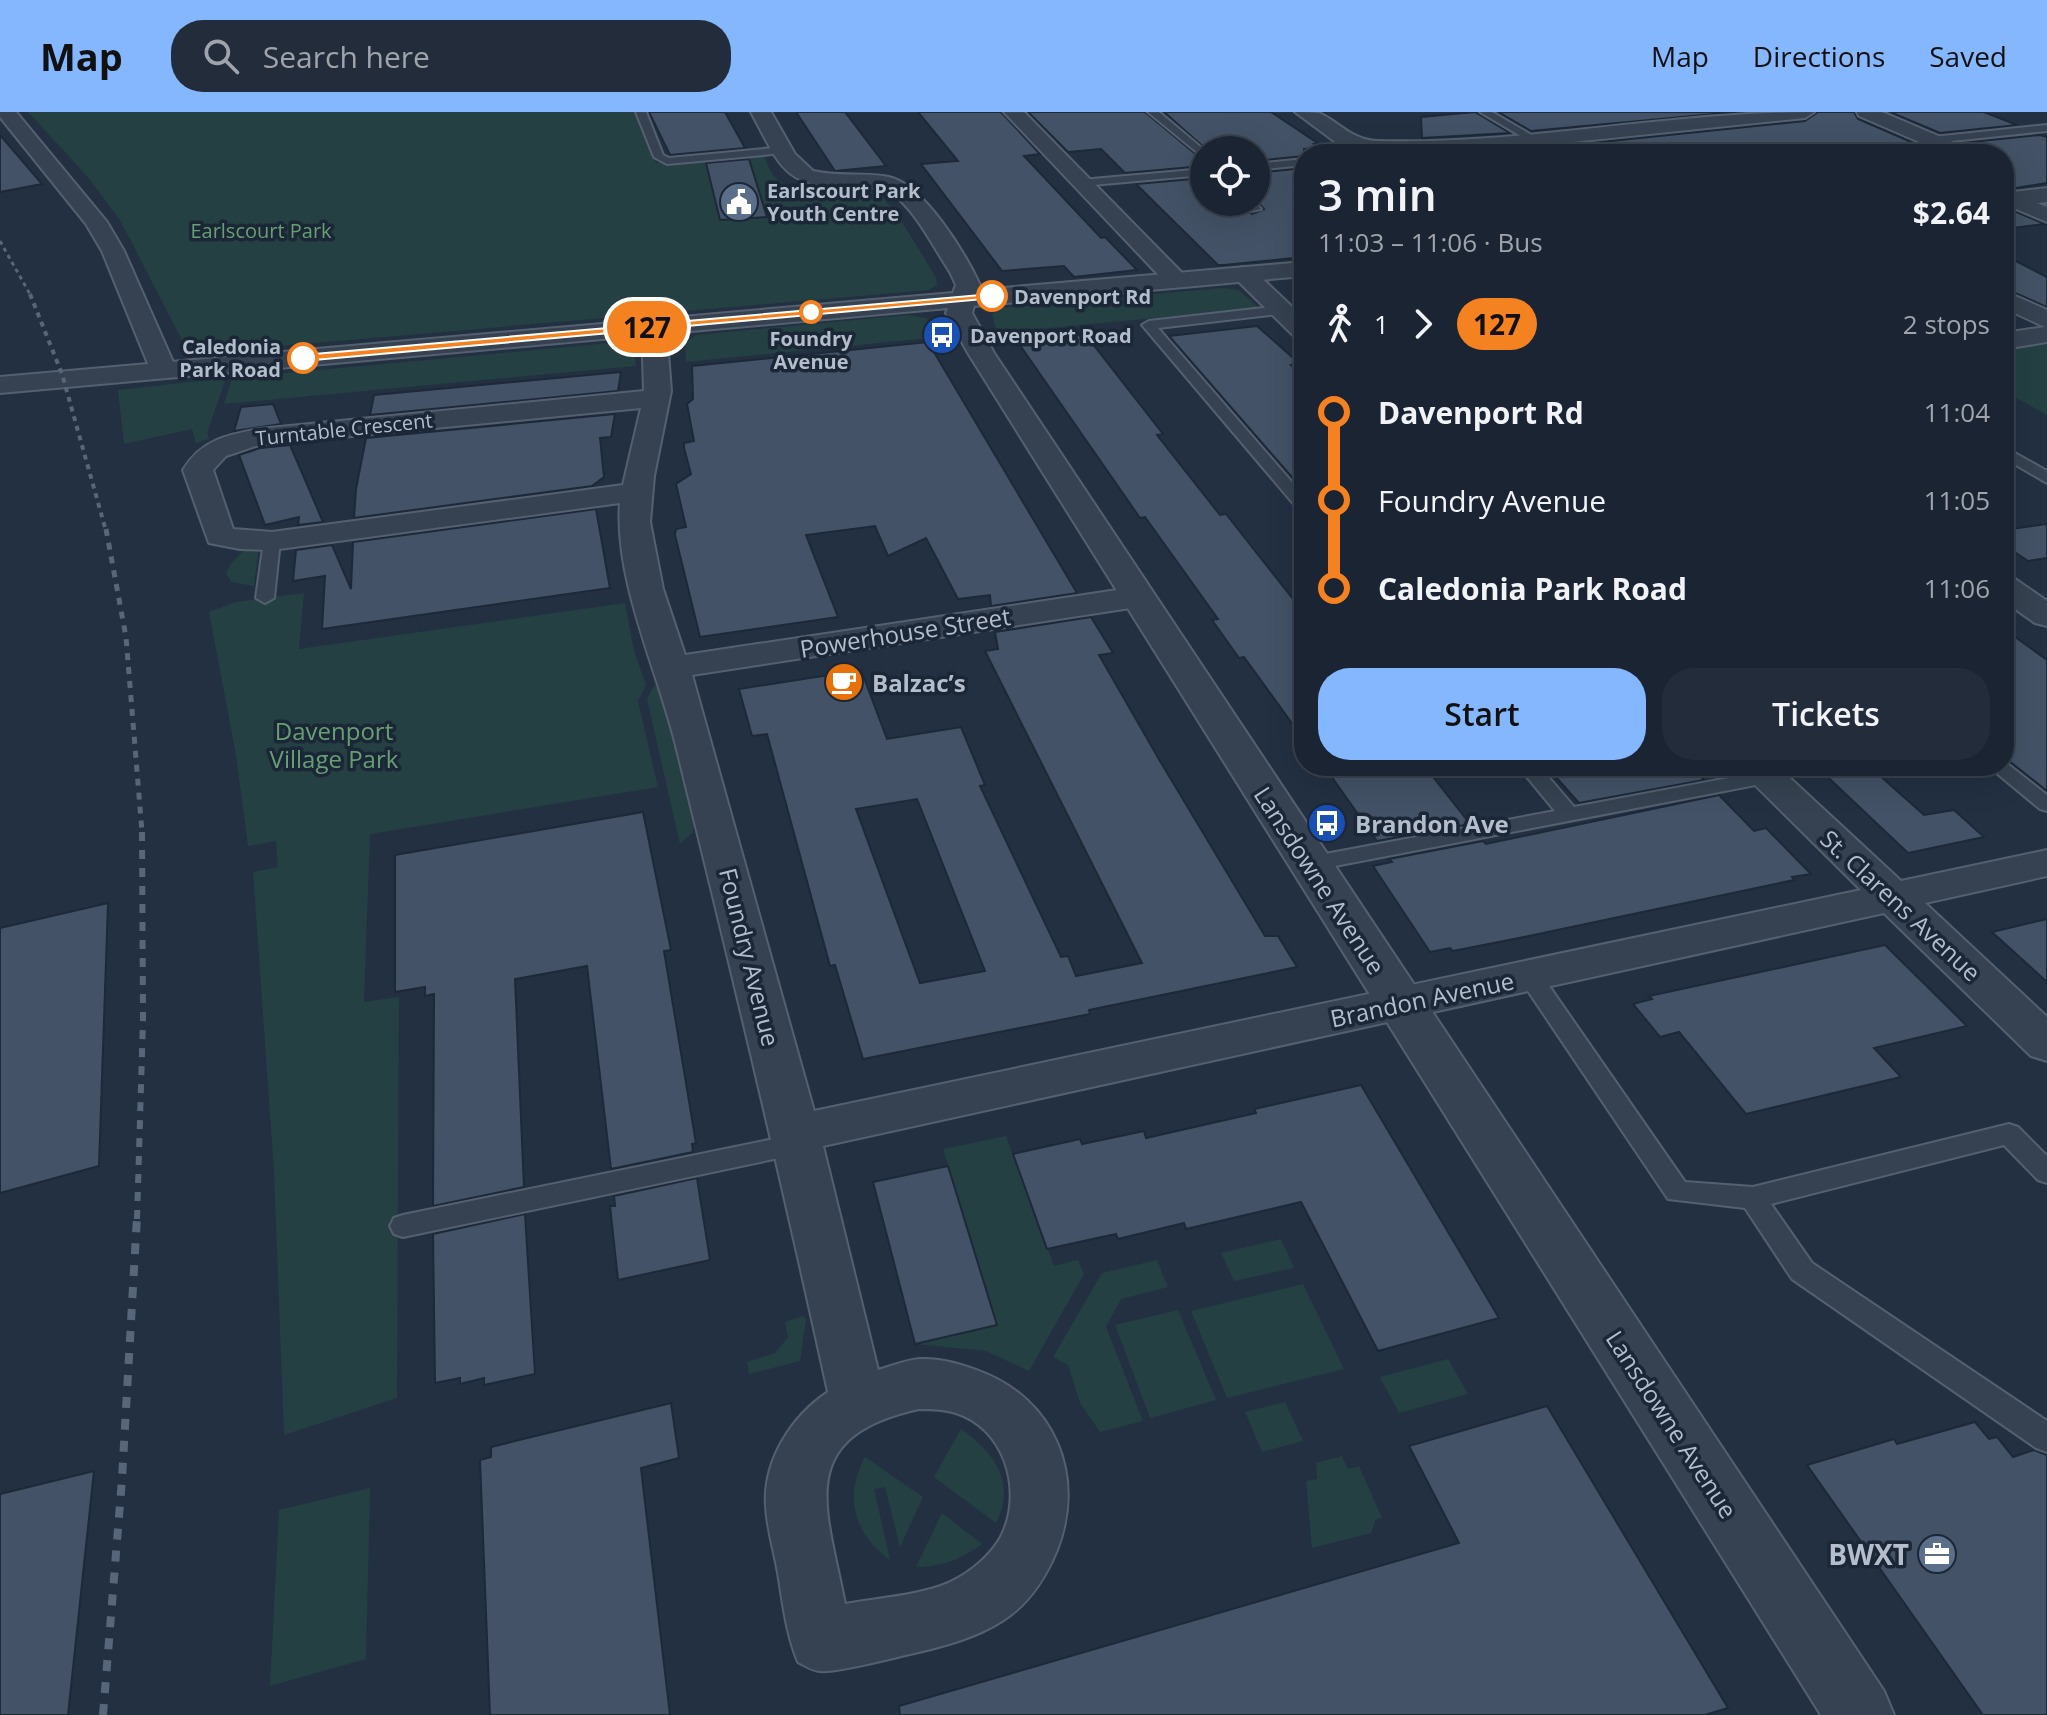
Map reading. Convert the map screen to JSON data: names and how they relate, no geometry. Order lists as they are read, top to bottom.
{
  "streets": {
    "street": [
      "Turntable Crescent",
      "Powerhouse Street",
      "Lansdowne Avenue",
      "St. Clarens Avenue",
      "Foundry Avenue",
      "Brandon Avenue"
    ]
  },
  "crossings": [
    ["Turntable Crescent", "Foundry Avenue"],
    ["Powerhouse Street", "Lansdowne Avenue"],
    ["Powerhouse Street", "Foundry Avenue"],
    ["Lansdowne Avenue", "Brandon Avenue"],
    ["St. Clarens Avenue", "Brandon Avenue"],
    ["Foundry Avenue", "Brandon Avenue"]
  ],
  "parks": ["Earlscourt Park", "Davenport Village Park"],
  "places": {
    "public building": ["Earlscourt Park Youth Centre"],
    "other": ["Davenport Rd", "Foundry Avenue", "Caledonia Park Road"],
    "bus stop": ["Davenport Road", "Brandon Ave"],
    "cafe": ["Balzac’s"],
    "office": ["BWXT"]
  },
  "lines": ["bus line 127"],
  "page": {
    "header": "Map",
    "search": "Search here",
    "nav": ["Map", "Directions", "Saved"],
    "on_map": "127",
    "heading": ["3 min", "11:03 – 11:06 · Bus", "$2.64"],
    "legs": ["1", "127", "2 stops"],
    "list": [
      {
        "name": "Davenport Rd",
        "value": "11:04"
      },
      {
        "name": "Foundry Avenue",
        "value": "11:05"
      },
      {
        "name": "Caledonia Park Road",
        "value": "11:06"
      }
    ],
    "buttons": ["Start", "Tickets"]
  }
}
